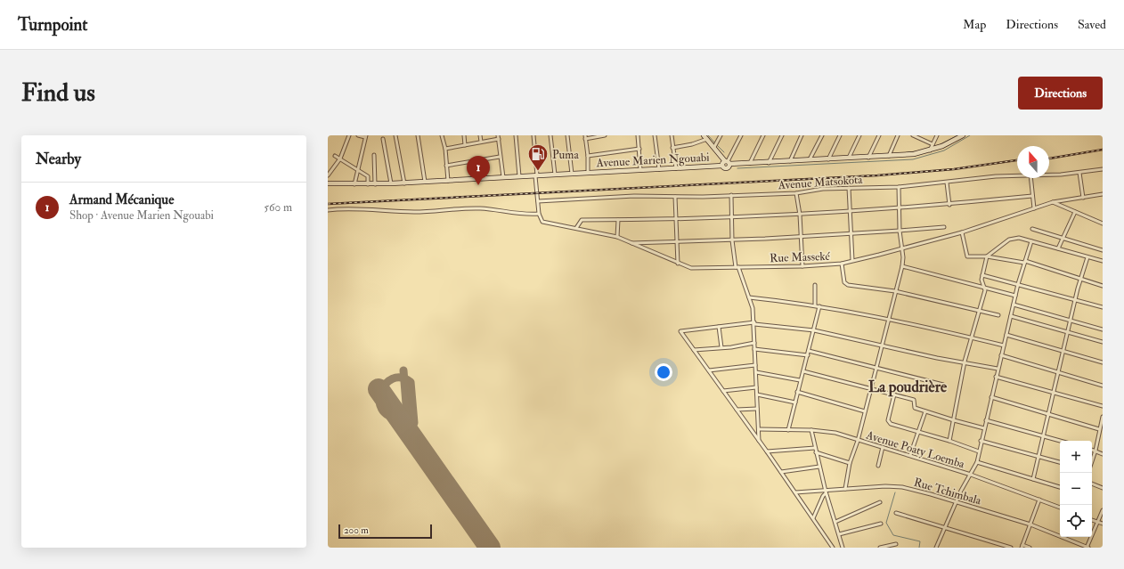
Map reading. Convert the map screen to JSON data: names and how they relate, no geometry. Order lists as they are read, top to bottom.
{
  "streets": {
    "street": [
      "Avenue Marien Ngouabi",
      "Avenue Matsokota",
      "Rue Masseké",
      "Avenue Poaty Loemba",
      "Rue Tchimbala"
    ]
  },
  "districts": ["La poudrière"],
  "places": {
    "fuel station": ["Puma"]
  },
  "scale_bar": "200 m",
  "north": "top",
  "page": {
    "header": "Turnpoint",
    "nav": ["Map", "Directions", "Saved"],
    "buttons": "Directions",
    "title": "Find us",
    "heading": "Nearby",
    "pins": "1",
    "list": [
      {
        "mark": "1",
        "name": "Armand Mécanique",
        "note": "Shop · Avenue Marien Ngouabi",
        "value": "560 m"
      }
    ],
    "map_buttons": ["+", "−"],
    "scale": "200 m"
  }
}
